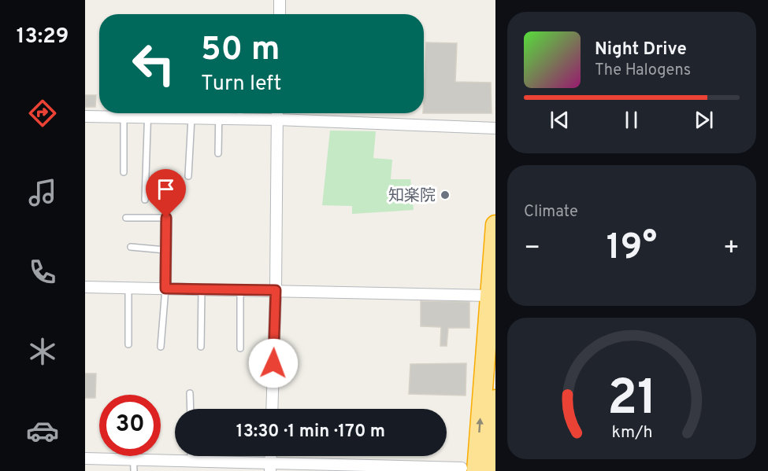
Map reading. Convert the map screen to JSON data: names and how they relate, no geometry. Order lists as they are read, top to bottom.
{
  "places": ["知楽院"],
  "page": {
    "tabs": "13:29",
    "turn": ["50 m", "Turn left"],
    "song": ["Night Drive", "The Halogens"],
    "tile": "Climate",
    "heat": ["−", "19°", "+"],
    "limit": "30",
    "trip": "13:30 · 1 min · 170 m",
    "gauge": ["21", "km/h"]
  }
}
